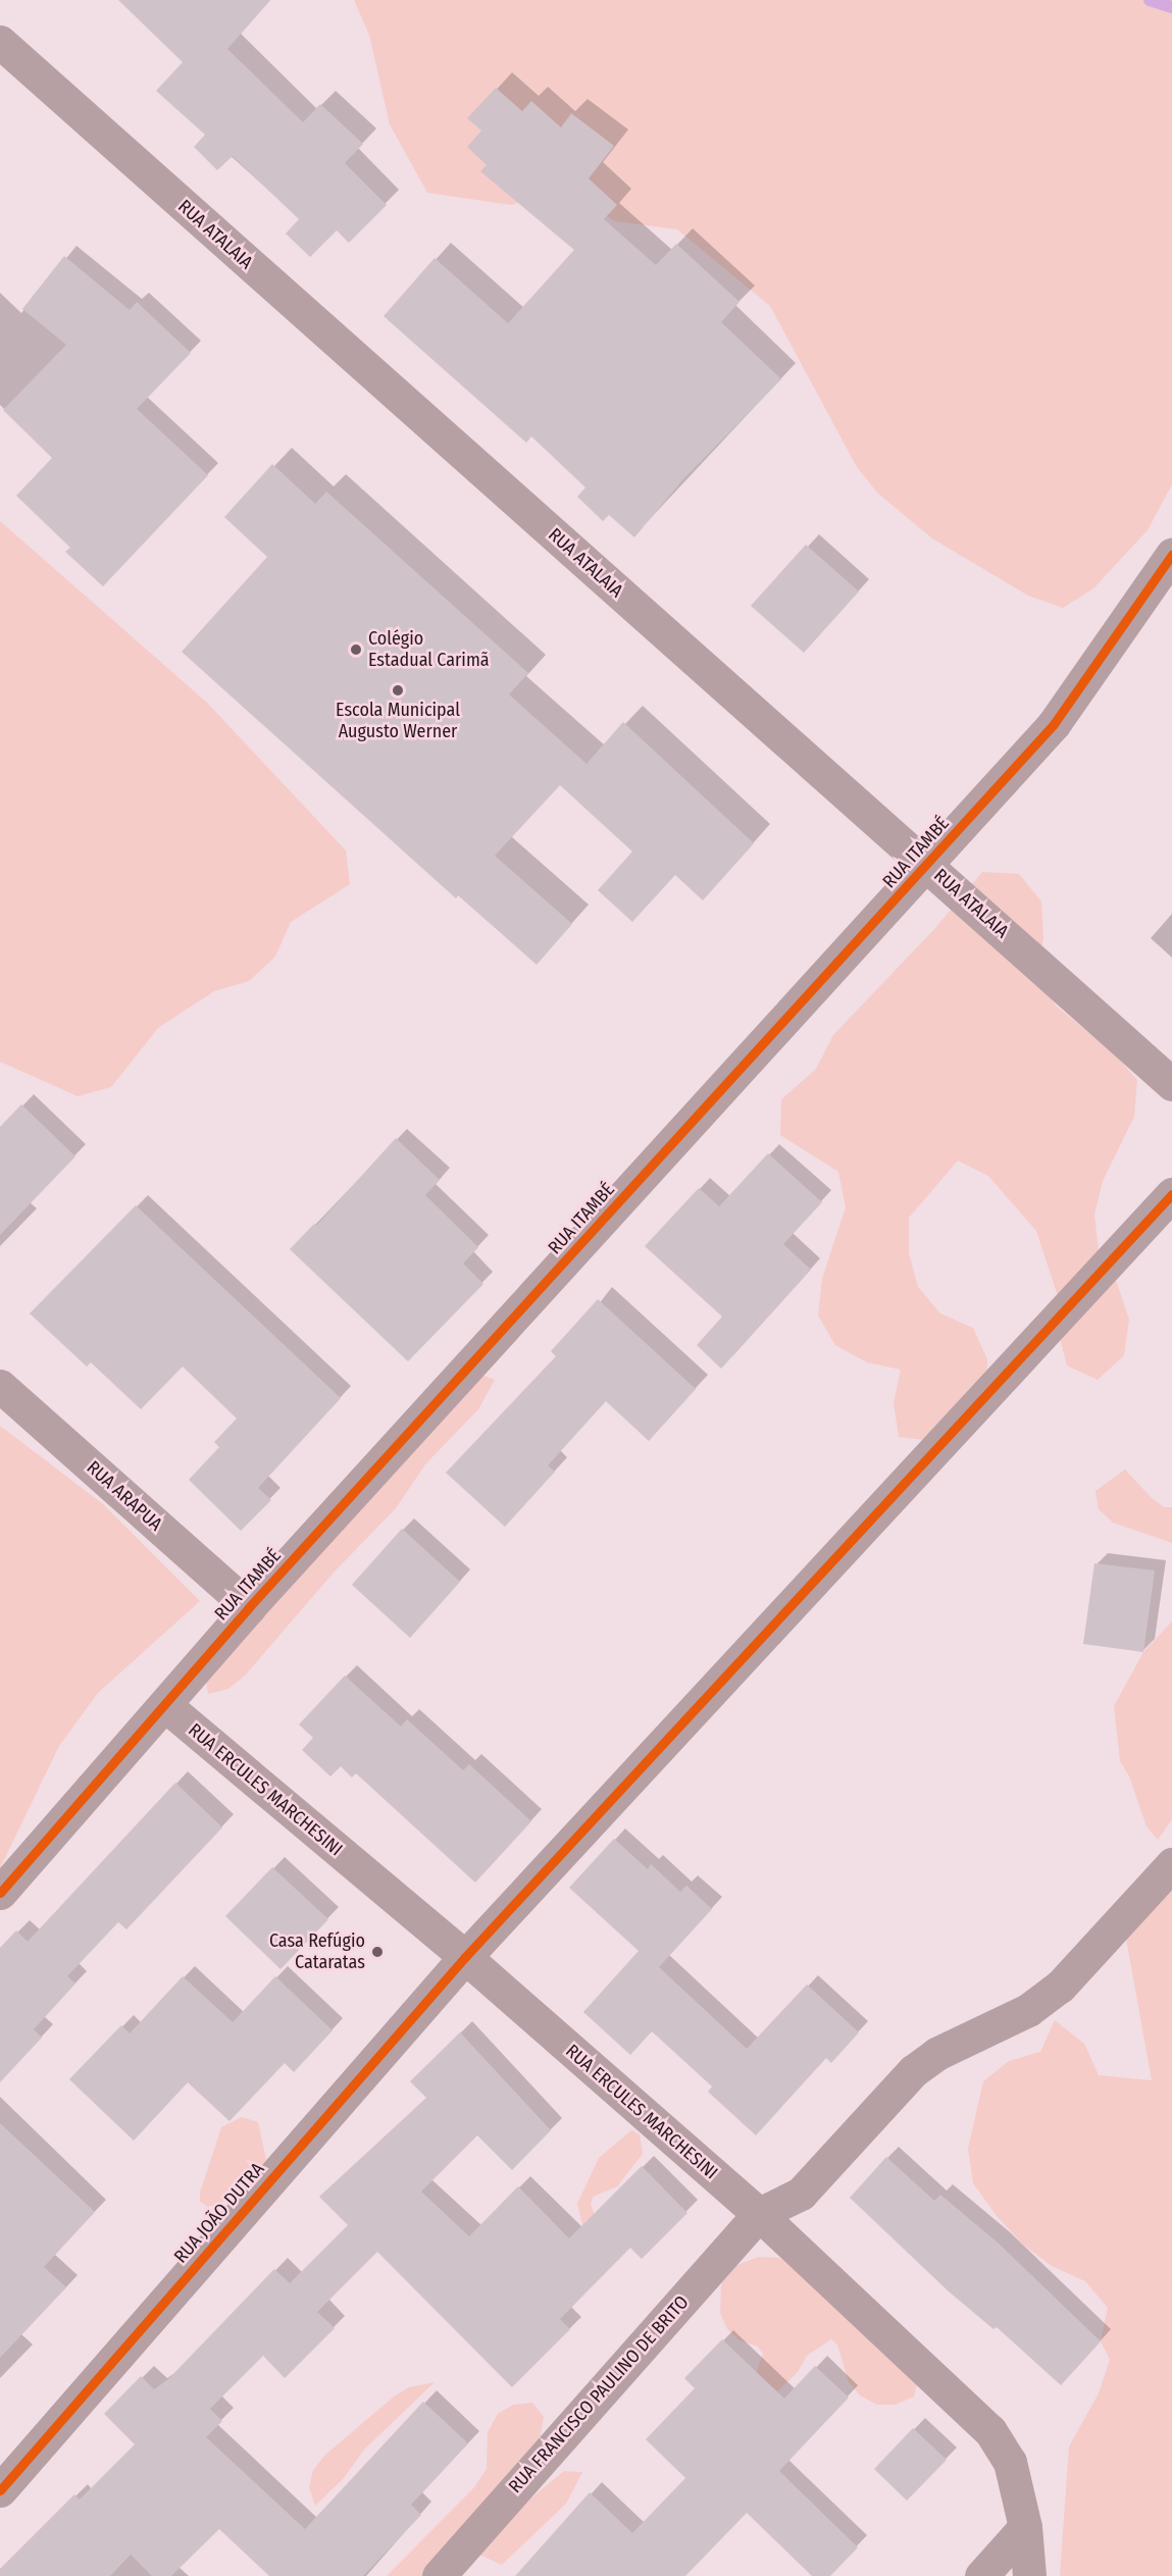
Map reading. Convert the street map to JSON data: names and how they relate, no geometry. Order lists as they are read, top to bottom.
{
  "streets": {
    "street": [
      "RUA ATALAIA",
      "RUA ITAMBÉ",
      "RUA ARAPUA",
      "RUA ERCULES MARCHESINI",
      "RUA JOÃO DUTRA",
      "RUA FRANCISCO PAULINO DE BRITO"
    ]
  },
  "crossings": [
    ["RUA ATALAIA", "RUA ITAMBÉ"],
    ["RUA ITAMBÉ", "RUA ARAPUA"],
    ["RUA ITAMBÉ", "RUA ERCULES MARCHESINI"],
    ["RUA ERCULES MARCHESINI", "RUA JOÃO DUTRA"],
    ["RUA ERCULES MARCHESINI", "RUA FRANCISCO PAULINO DE BRITO"]
  ],
  "places": ["Colégio Estadual Carimã", "Escola Municipal Augusto Werner", "Casa Refúgio Cataratas"]
}
